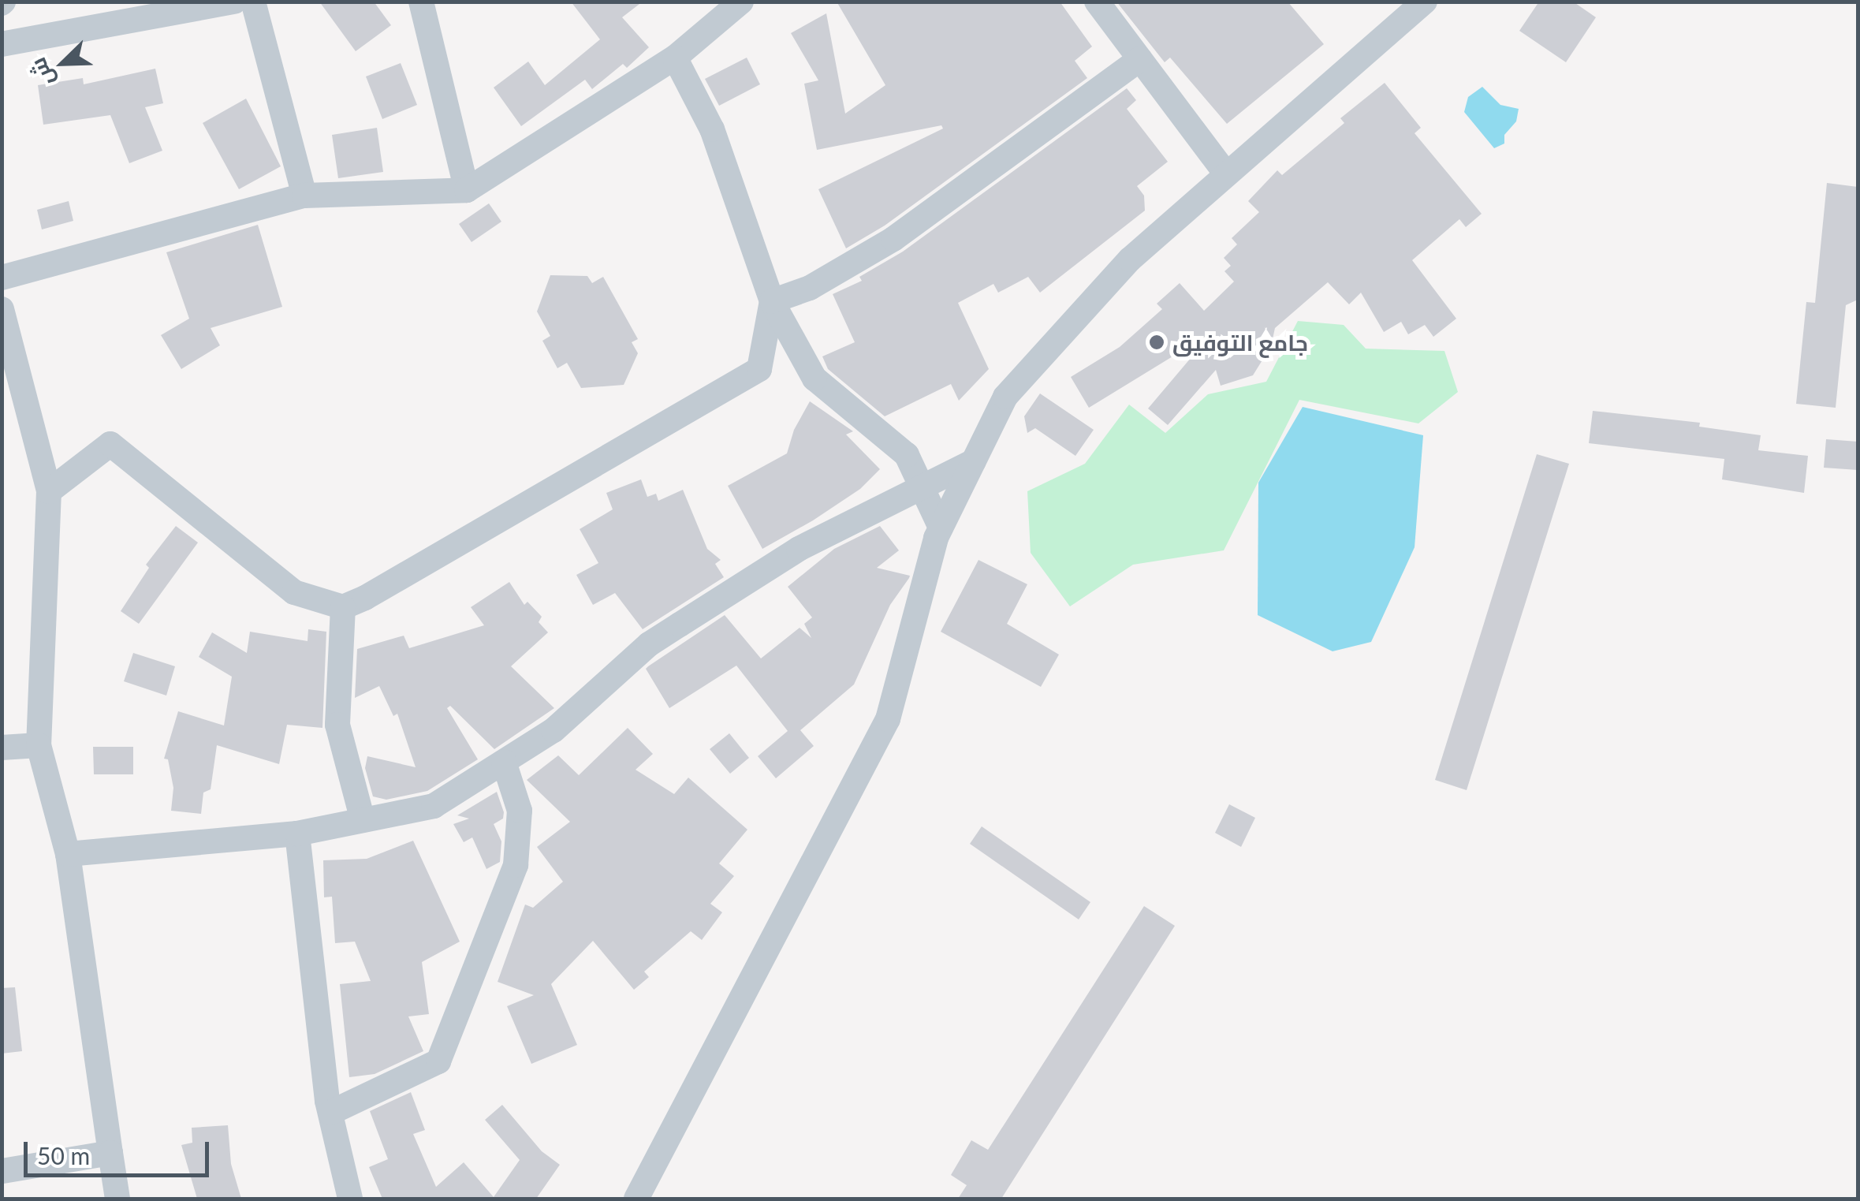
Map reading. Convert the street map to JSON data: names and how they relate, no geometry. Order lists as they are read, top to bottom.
{
  "places": ["جامع التوفيق"],
  "scale_bar": "50 m",
  "north": "bottom left"
}
